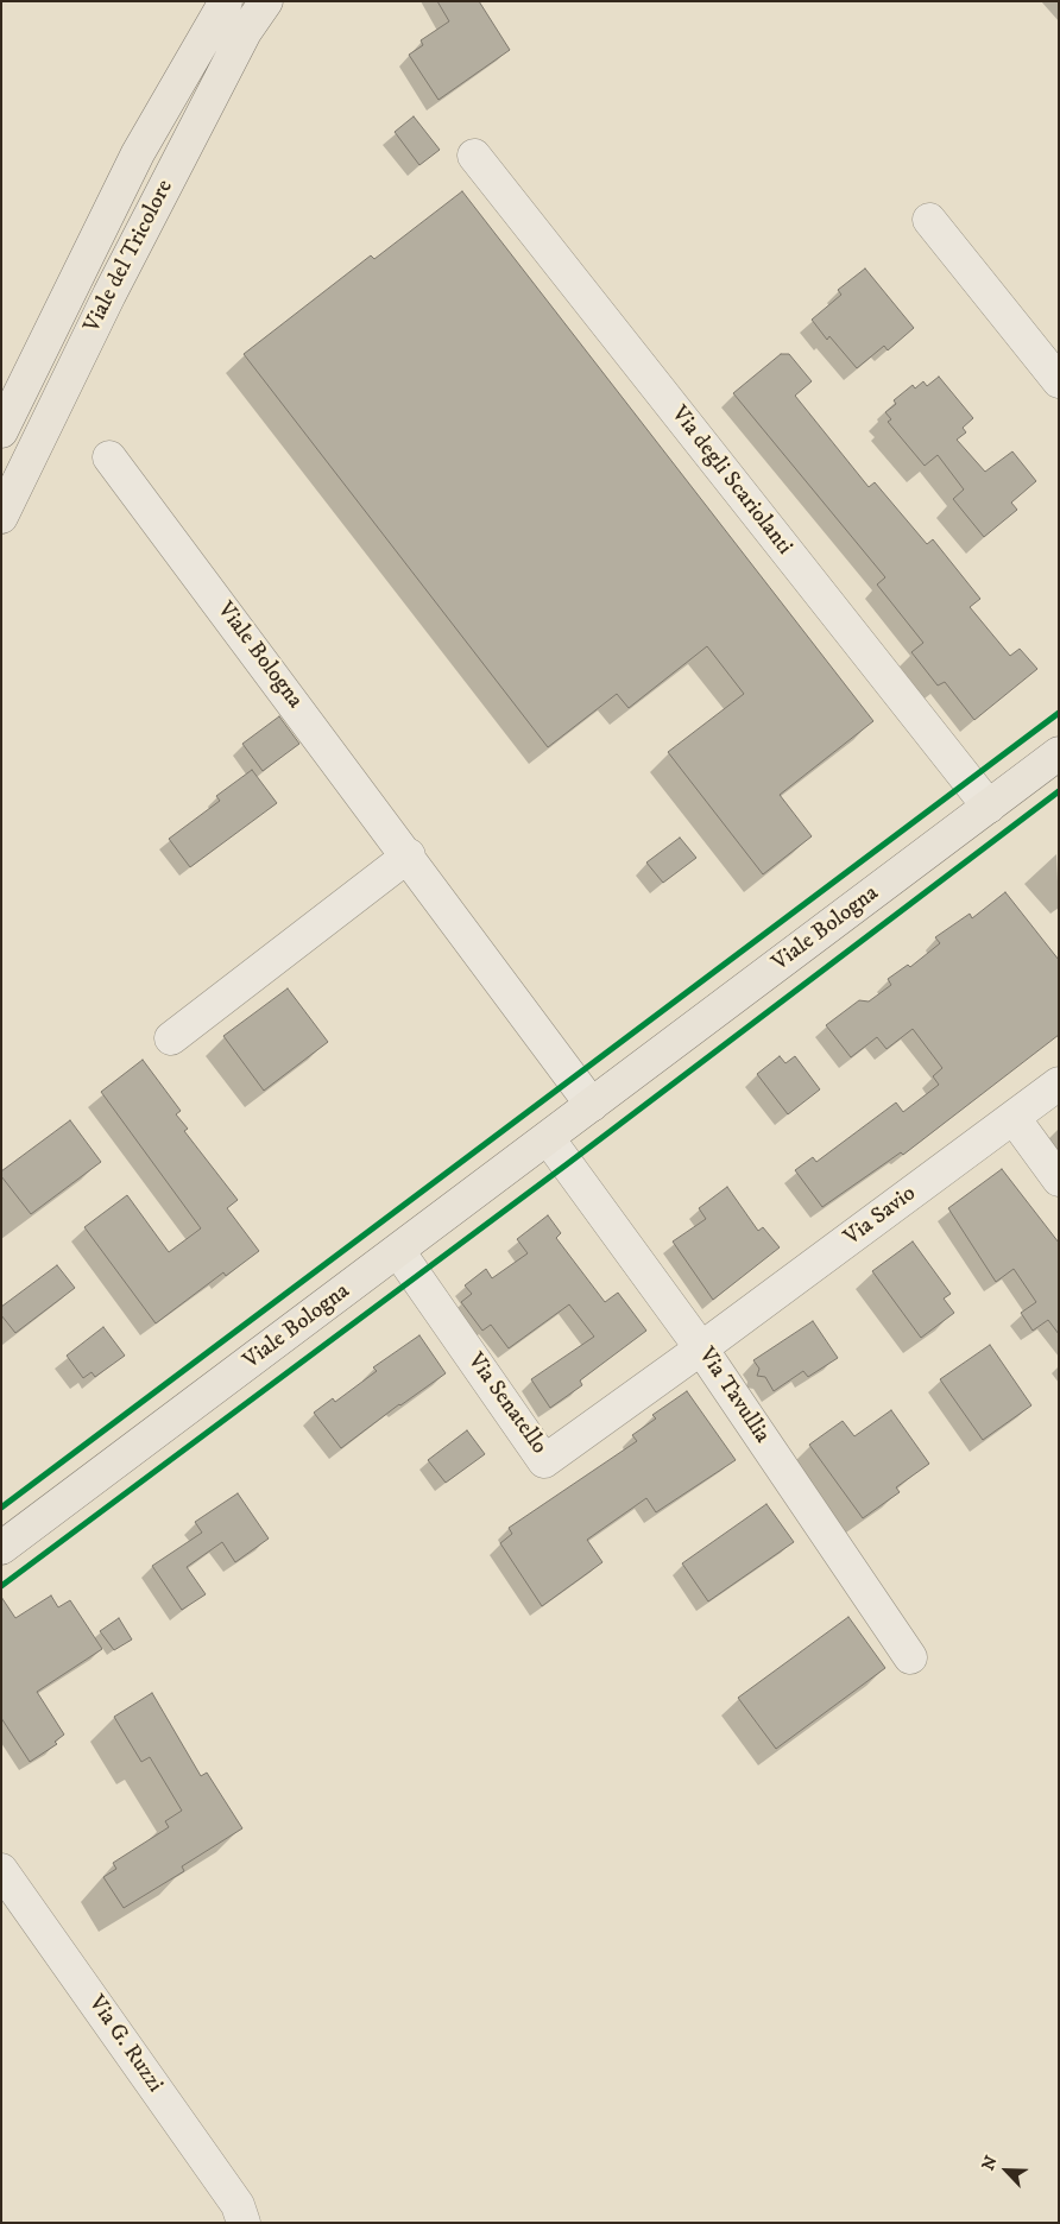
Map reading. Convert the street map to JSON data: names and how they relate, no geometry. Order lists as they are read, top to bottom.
{
  "streets": {
    "main road": ["Viale del Tricolore", "Viale Bologna"],
    "street": [
      "Via degli Scariolanti",
      "Via Savio",
      "Via Tavullia",
      "Via Senatello",
      "Via G. Ruzzi"
    ]
  },
  "crossings": [
    ["Via degli Scariolanti", "Viale Bologna"],
    ["Viale Bologna", "Via Tavullia"],
    ["Viale Bologna", "Via Senatello"],
    ["Via Savio", "Via Tavullia"],
    ["Via Savio", "Via Senatello"],
    ["Via Tavullia", "Via Senatello"]
  ],
  "north": "top left"
}
